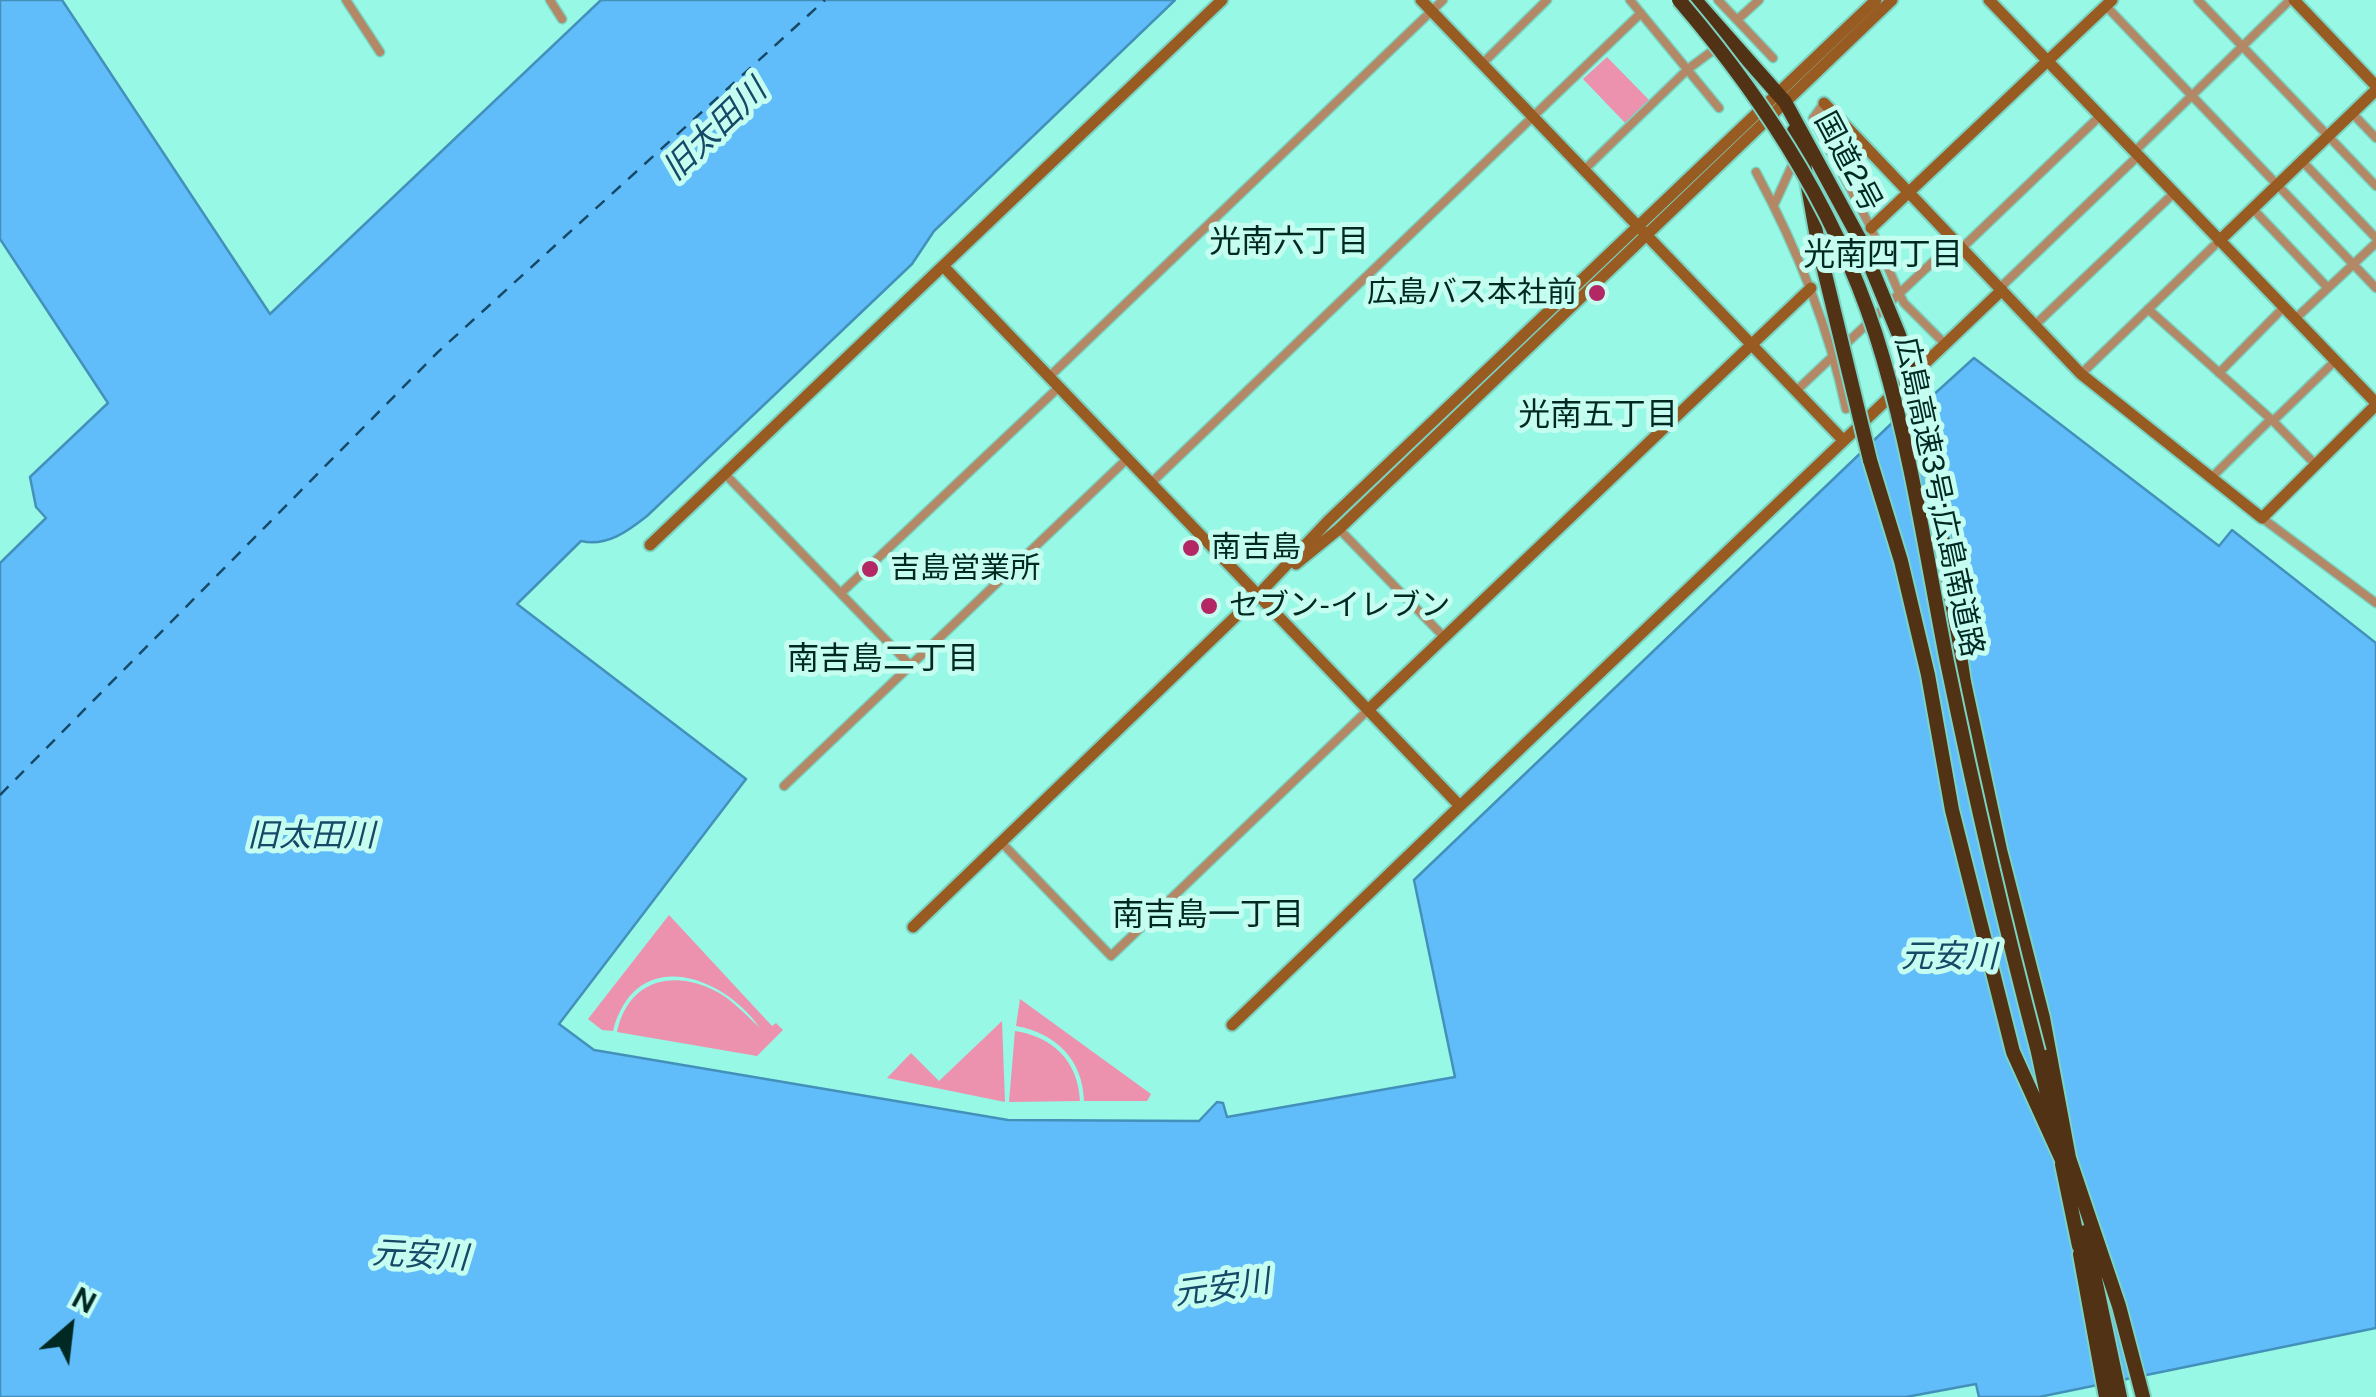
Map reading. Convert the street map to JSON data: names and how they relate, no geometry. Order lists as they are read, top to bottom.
{
  "streets": {
    "highway": ["国道2号", "広島高速3号;広島南道路"]
  },
  "crossings": [
    ["国道2号", "広島高速3号;広島南道路"]
  ],
  "districts": [
    "光南六丁目",
    "光南四丁目",
    "光南五丁目",
    "南吉島二丁目",
    "南吉島一丁目"
  ],
  "water": ["旧太田川", "元安川"],
  "places": [
    "広島バス本社前",
    "南吉島",
    "吉島営業所",
    "セブン-イレブン"
  ],
  "north": "top right"
}
